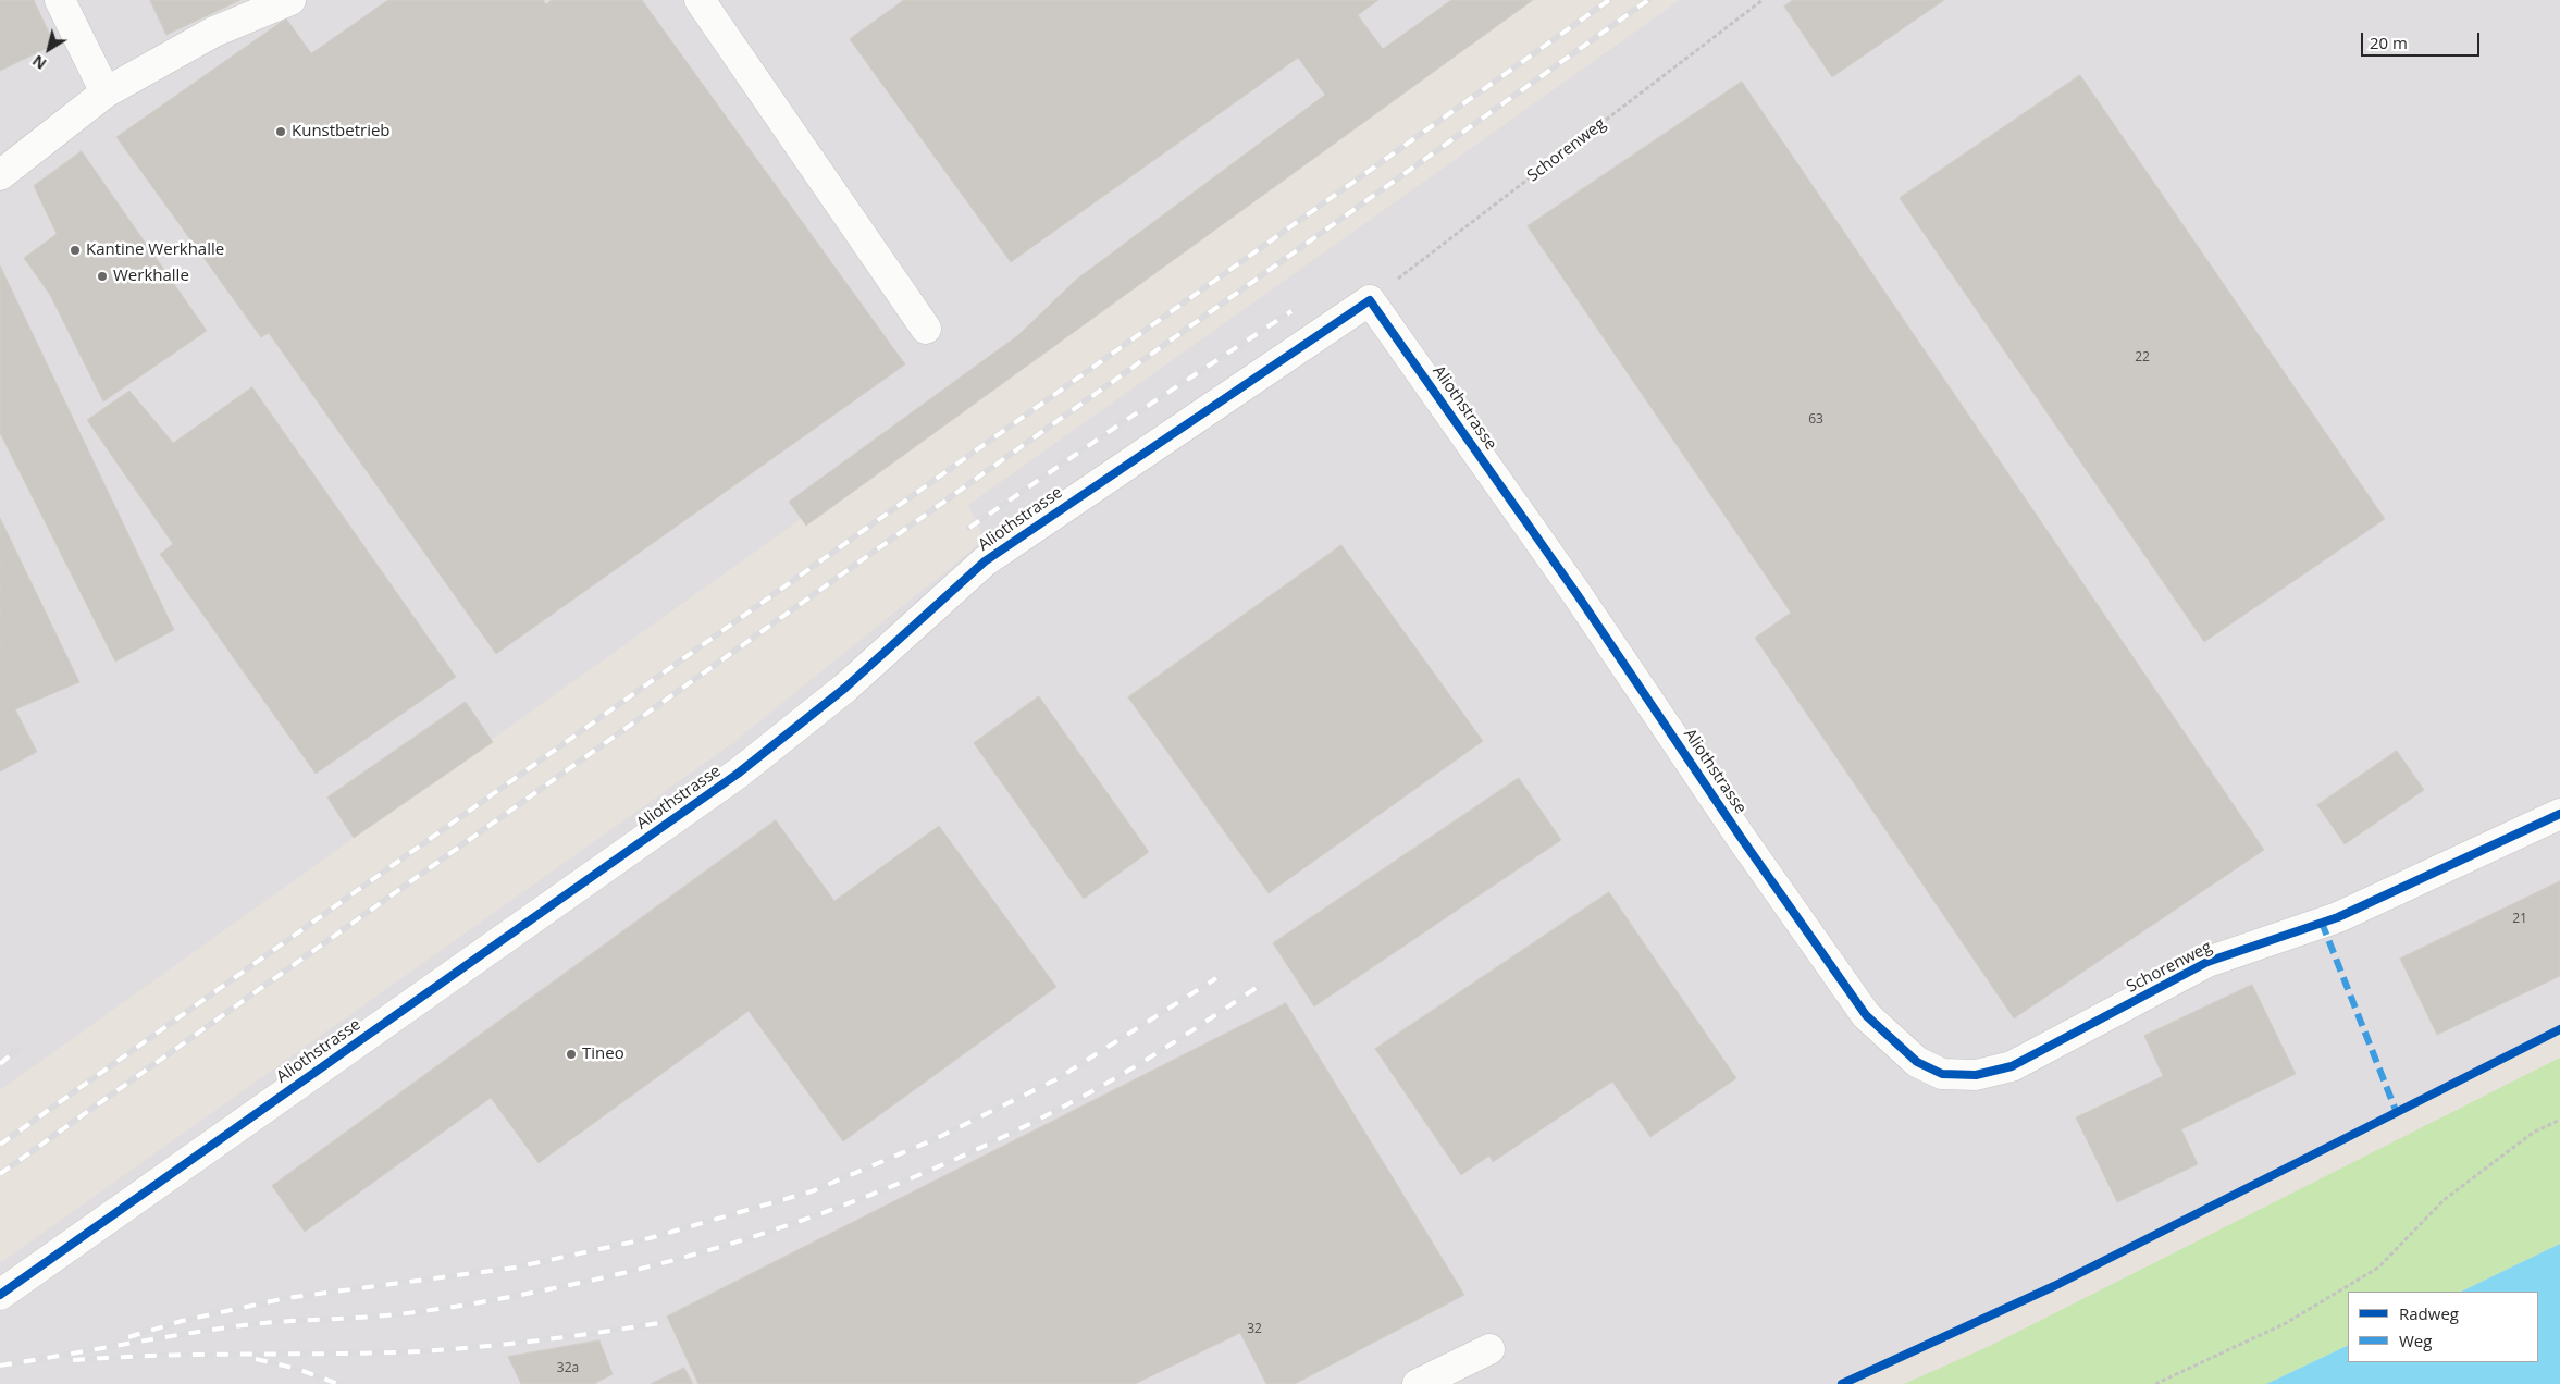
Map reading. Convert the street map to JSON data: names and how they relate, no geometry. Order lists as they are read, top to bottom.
{
  "streets": {
    "street": ["Schorenweg", "Aliothstrasse"]
  },
  "crossings": [
    ["Schorenweg", "Aliothstrasse"]
  ],
  "places": [
    "Kunstbetrieb",
    "Kantine Werkhalle",
    "Werkhalle",
    "Tineo"
  ],
  "house_numbers": [
    "22",
    "63",
    "21",
    "32",
    "32a"
  ],
  "legend": ["Radweg", "Weg"],
  "scale_bar": "20 m",
  "north": "bottom left"
}
